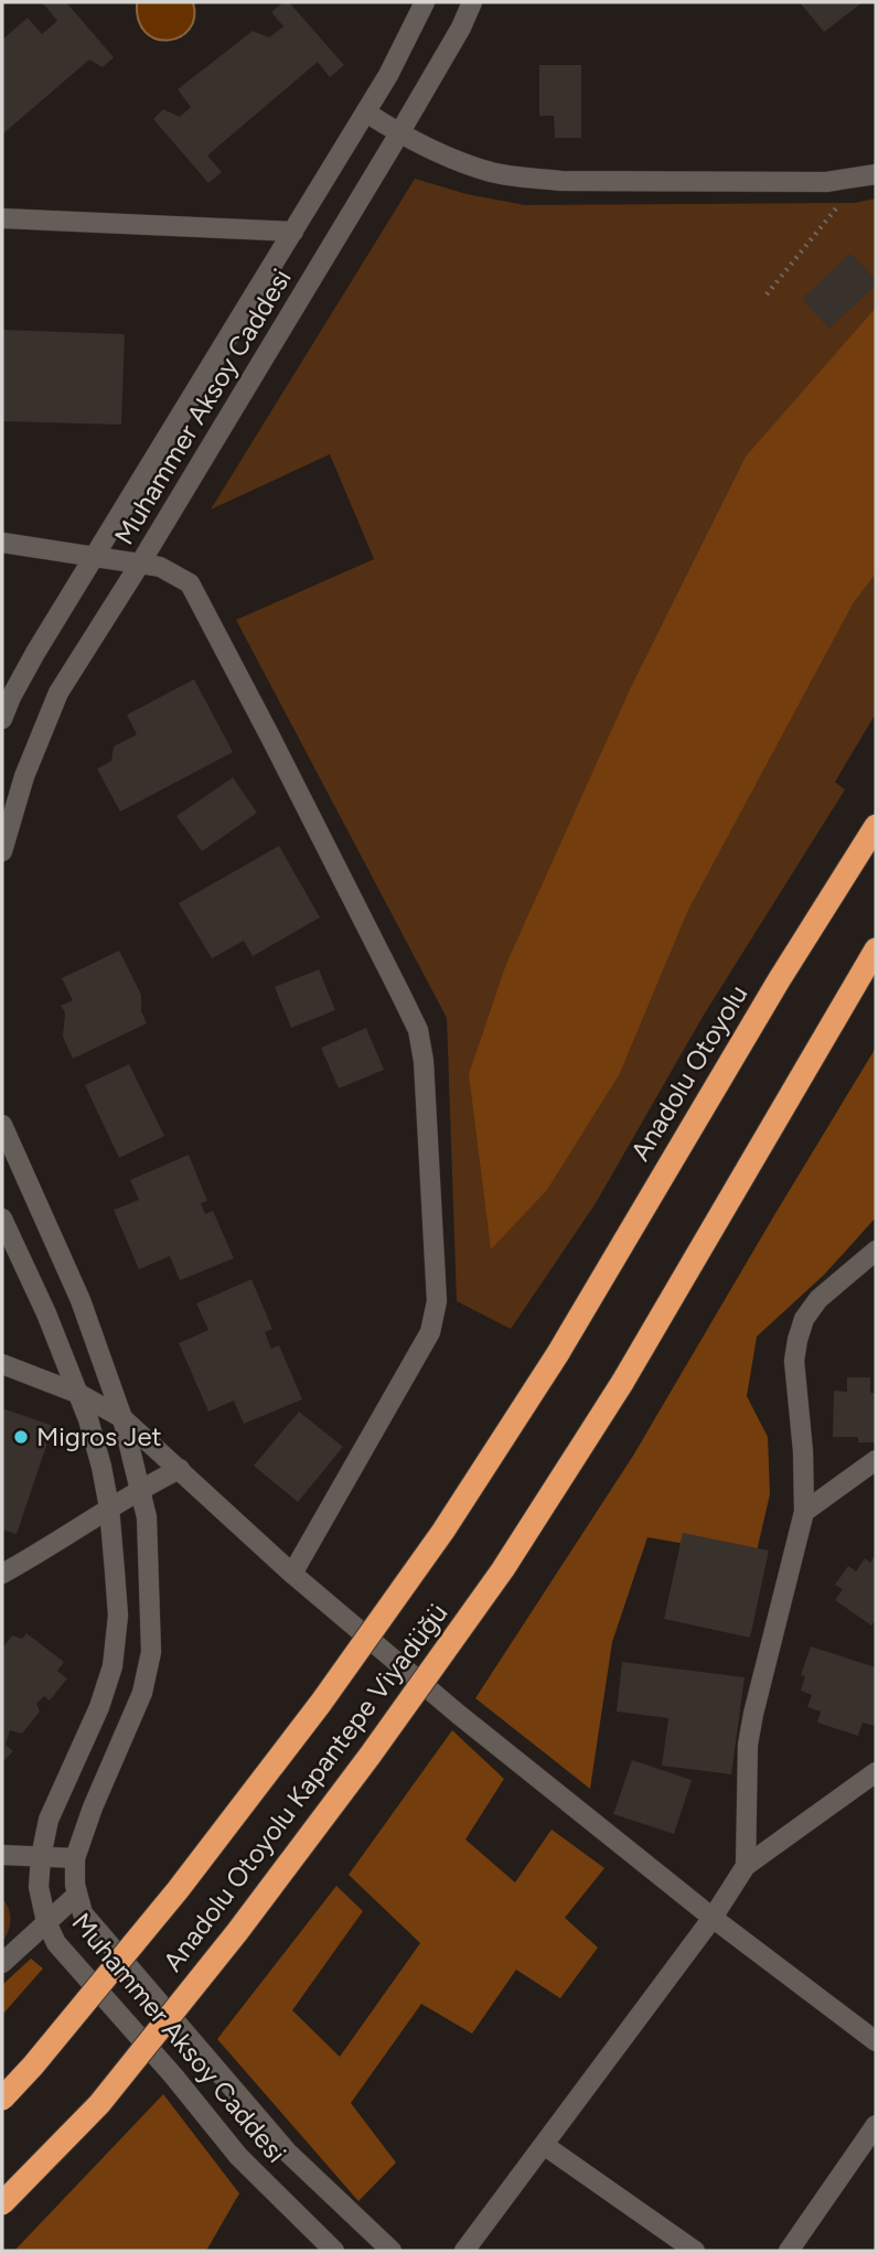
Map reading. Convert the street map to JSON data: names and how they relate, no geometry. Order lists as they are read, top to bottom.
{
  "streets": {
    "highway": ["Anadolu Otoyolu", "Anadolu Otoyolu Kapantepe Viyadüğü"],
    "street": ["Muhammer Aksoy Caddesi"]
  },
  "crossings": [
    ["Anadolu Otoyolu", "Anadolu Otoyolu Kapantepe Viyadüğü"]
  ],
  "places": ["Migros Jet"]
}
